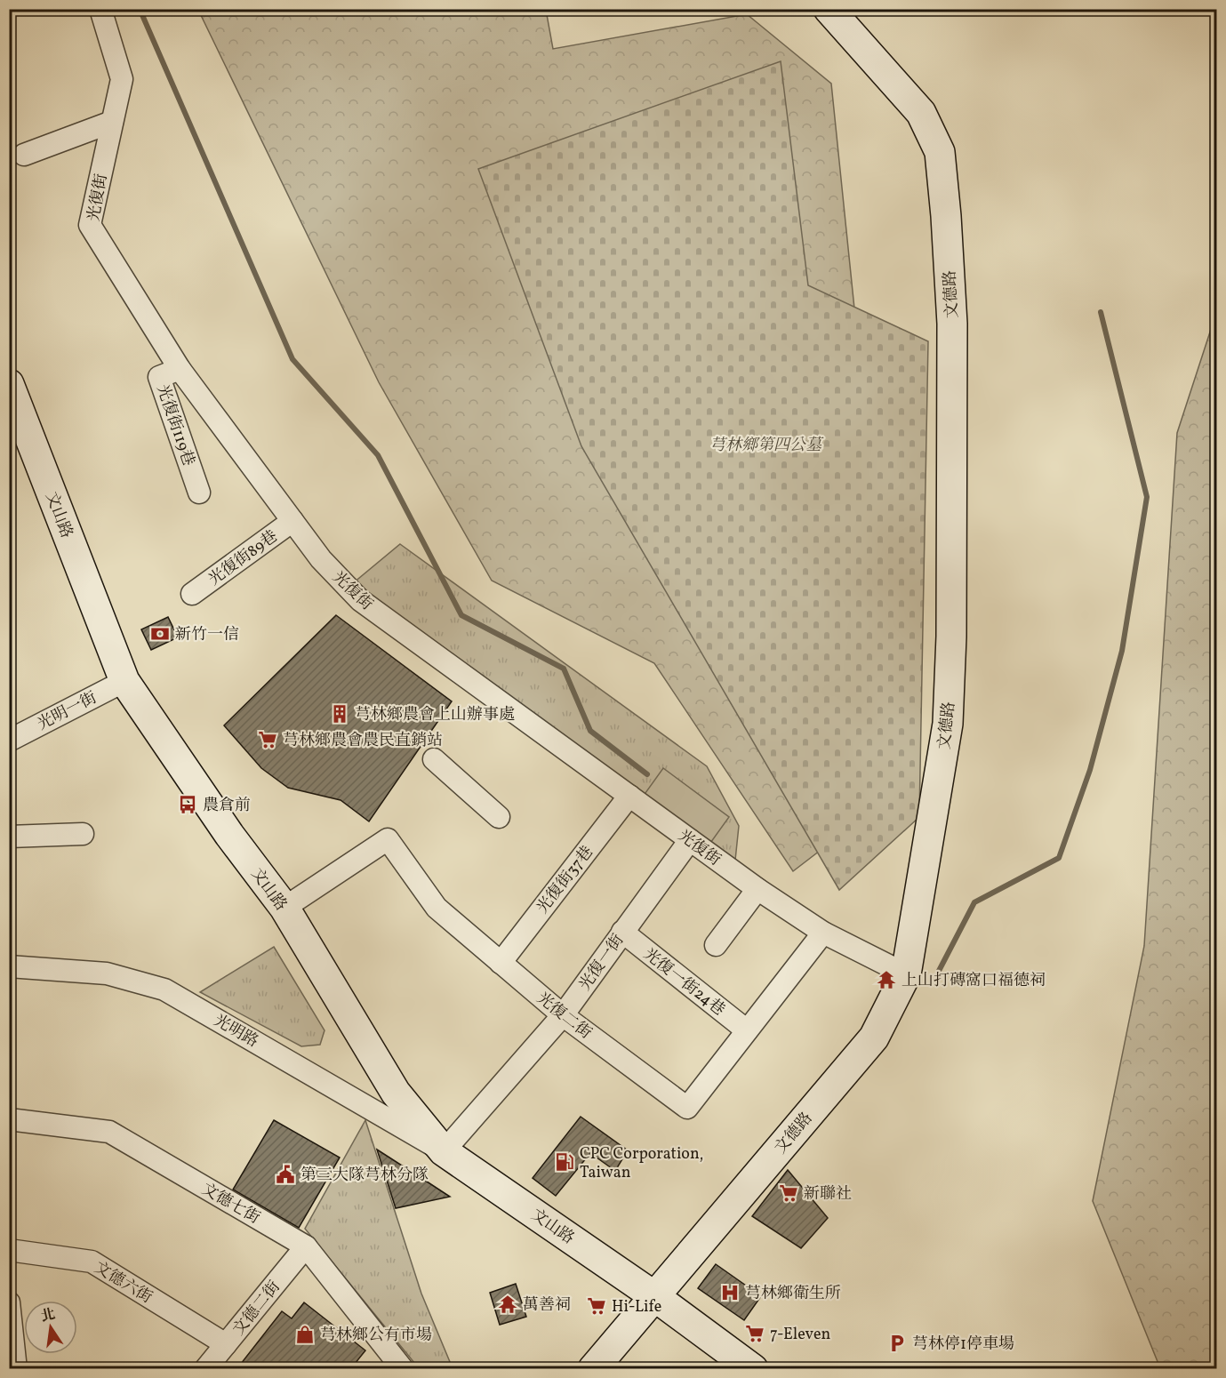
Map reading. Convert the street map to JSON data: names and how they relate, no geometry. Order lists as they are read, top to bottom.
{
  "streets": {
    "main road": ["文德路", "文山路"],
    "street": [
      "光復街",
      "光復街119巷",
      "光復街89巷",
      "光明一街",
      "光復街37巷",
      "光復一街",
      "光復一街24巷",
      "光復二街",
      "光明路",
      "文德七街",
      "文德六街",
      "文德二街"
    ]
  },
  "crossings": [
    ["光復街", "文德路"],
    ["光復街", "光復街119巷"],
    ["光復街", "光復街89巷"],
    ["光復街", "光復街37巷"],
    ["光復街", "光復一街"],
    ["光復街", "光復二街"],
    ["文德路", "文山路"],
    ["文山路", "光明一街"],
    ["文山路", "光復一街"],
    ["文山路", "光復二街"],
    ["文山路", "光明路"],
    ["光復街37巷", "光復二街"],
    ["光復一街", "光復一街24巷"],
    ["光復一街", "光復二街"],
    ["光復一街", "光明路"],
    ["光復一街24巷", "光復二街"],
    ["文德七街", "文德二街"],
    ["文德六街", "文德二街"]
  ],
  "parks": ["芎林鄉第四公墓"],
  "places": {
    "bank": ["新竹一信"],
    "building": ["芎林鄉農會上山辦事處"],
    "supermarket": [
      "芎林鄉農會農民直銷站",
      "新聯社",
      "Hi-Life",
      "7-Eleven"
    ],
    "bus stop": ["農倉前"],
    "temple": ["上山打磚窩口福德祠", "萬善祠"],
    "fuel station": ["CPC Corporation, Taiwan"],
    "public building": ["第三大隊芎林分隊"],
    "hospital": ["芎林鄉衛生所"],
    "shop": ["芎林鄉公有市場"],
    "parking": ["芎林停1停車場"]
  },
  "north": "top"
}
